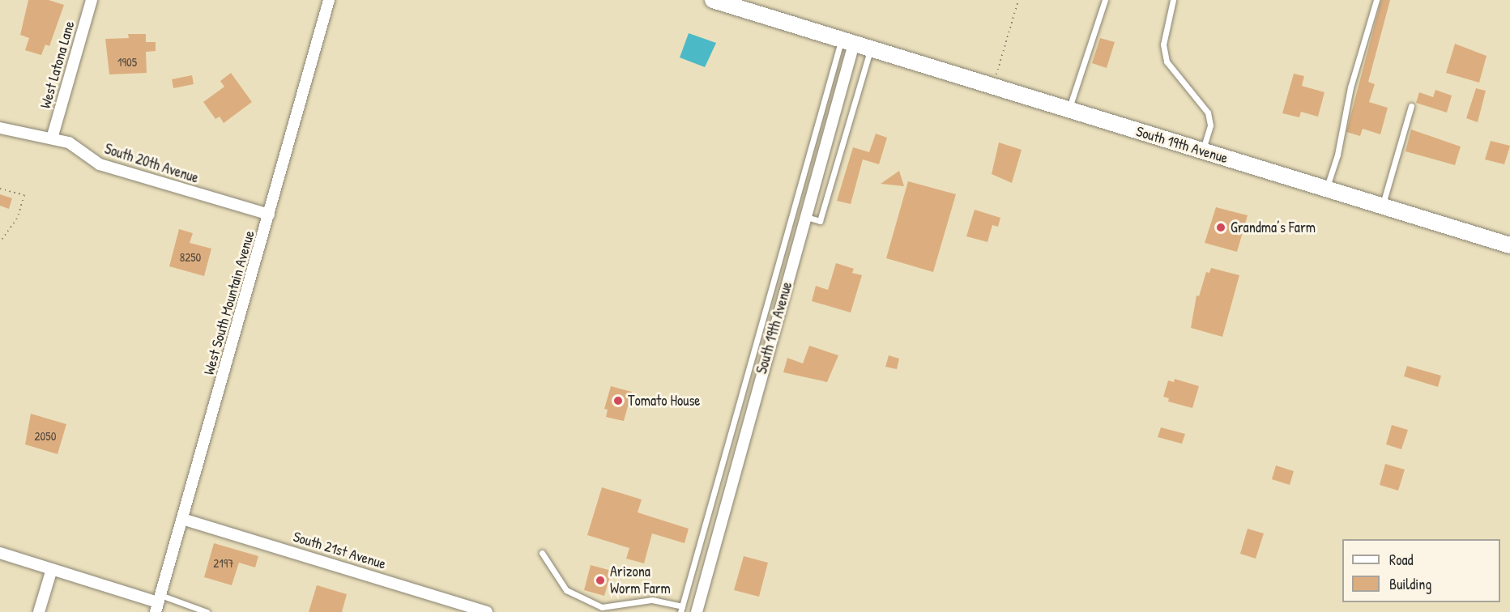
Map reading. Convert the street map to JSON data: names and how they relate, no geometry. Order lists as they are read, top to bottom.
{
  "streets": {
    "main road": ["South 19th Avenue"],
    "street": [
      "West Latona Lane",
      "South 20th Avenue",
      "West South Mountain Avenue",
      "South 21st Avenue"
    ]
  },
  "crossings": [
    ["West Latona Lane", "South 20th Avenue"],
    ["South 20th Avenue", "West South Mountain Avenue"],
    ["West South Mountain Avenue", "South 21st Avenue"]
  ],
  "places": ["Grandma’s Farm", "Tomato House", "Arizona Worm Farm"],
  "house_numbers": [
    "1905",
    "8250",
    "2050",
    "2197"
  ],
  "legend": ["Road", "Building"]
}
